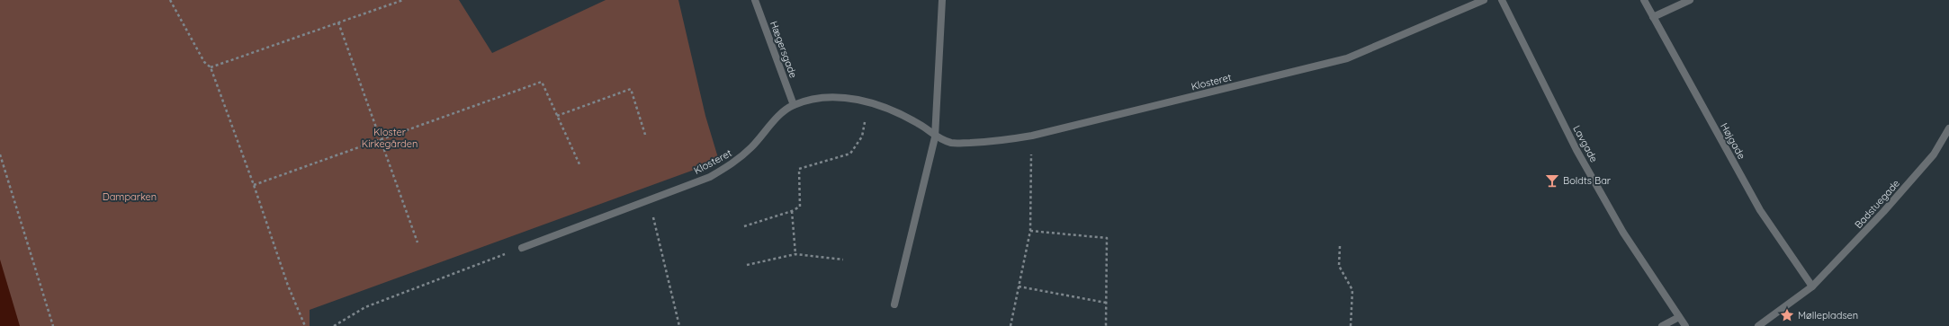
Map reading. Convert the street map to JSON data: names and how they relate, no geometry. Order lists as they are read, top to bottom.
{
  "streets": {
    "street": [
      "Hægersgade",
      "Klosteret",
      "Højgade",
      "Lavgade",
      "Badstuegade"
    ]
  },
  "crossings": [
    ["Hægersgade", "Klosteret"],
    ["Højgade", "Badstuegade"]
  ],
  "parks": ["Kloster Kirkegården", "Damparken"],
  "places": {
    "bar": ["Boldts Bar"],
    "place": ["Møllepladsen"]
  }
}
